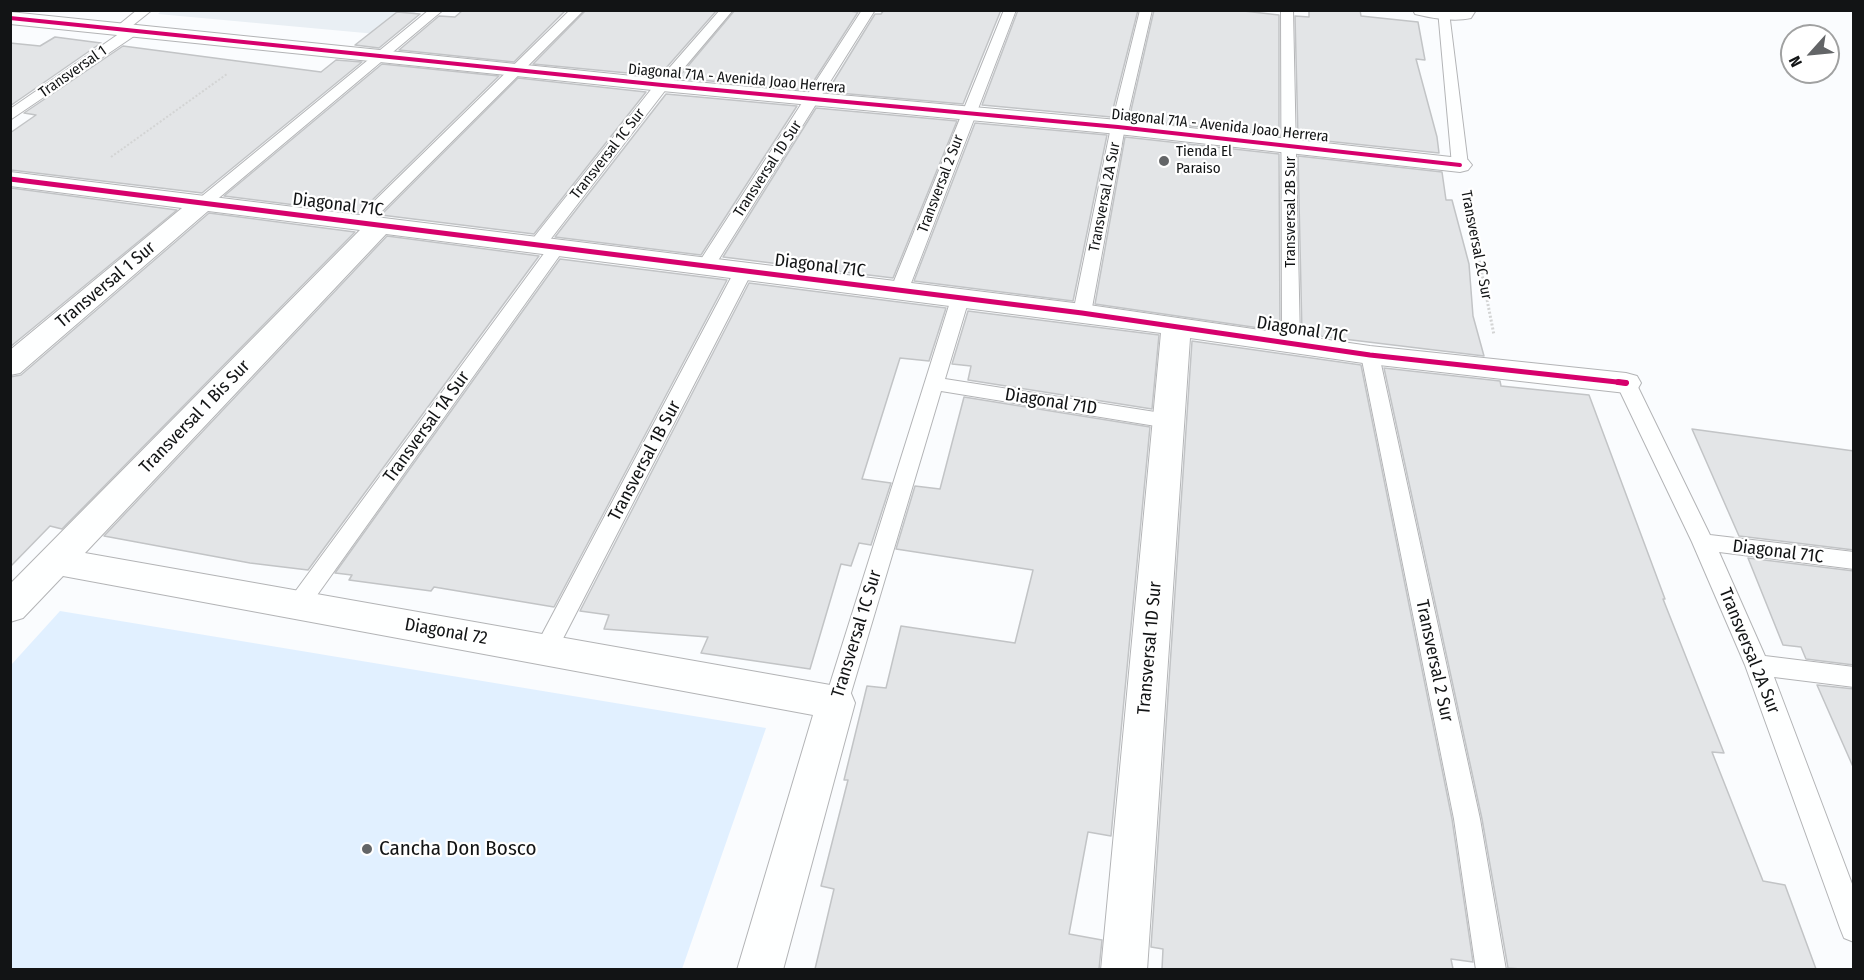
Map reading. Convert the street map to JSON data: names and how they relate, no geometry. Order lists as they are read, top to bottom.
{
  "streets": {
    "street": [
      "Diagonal 71A - Avenida Joao Herrera",
      "Transversal 1C Sur",
      "Transversal 1D Sur",
      "Diagonal 71C",
      "Transversal 1 Sur",
      "Transversal 1 Bis Sur",
      "Diagonal 72"
    ],
    "lane": [
      "Transversal 1",
      "Transversal 2 Sur",
      "Transversal 2A Sur",
      "Transversal 2B Sur",
      "Transversal 2C Sur",
      "Diagonal 71D",
      "Transversal 1A Sur",
      "Transversal 1B Sur"
    ]
  },
  "crossings": [
    ["Transversal 1", "Diagonal 71A - Avenida Joao Herrera"],
    ["Diagonal 71A - Avenida Joao Herrera", "Transversal 1C Sur"],
    ["Diagonal 71A - Avenida Joao Herrera", "Transversal 1D Sur"],
    ["Diagonal 71A - Avenida Joao Herrera", "Transversal 2 Sur"],
    ["Diagonal 71A - Avenida Joao Herrera", "Transversal 2A Sur"],
    ["Diagonal 71A - Avenida Joao Herrera", "Transversal 2B Sur"],
    ["Diagonal 71A - Avenida Joao Herrera", "Transversal 2C Sur"],
    ["Transversal 1C Sur", "Diagonal 71C"],
    ["Transversal 1C Sur", "Diagonal 71D"],
    ["Transversal 1C Sur", "Transversal 1A Sur"],
    ["Transversal 1C Sur", "Diagonal 72"],
    ["Transversal 1D Sur", "Diagonal 71C"],
    ["Transversal 1D Sur", "Diagonal 71D"],
    ["Transversal 2 Sur", "Diagonal 71C"],
    ["Transversal 2A Sur", "Diagonal 71C"],
    ["Diagonal 71C", "Transversal 2B Sur"],
    ["Diagonal 71C", "Transversal 2C Sur"],
    ["Diagonal 71C", "Transversal 1 Sur"],
    ["Diagonal 71C", "Transversal 1 Bis Sur"],
    ["Diagonal 71C", "Transversal 1A Sur"],
    ["Diagonal 71C", "Transversal 1B Sur"],
    ["Transversal 1 Bis Sur", "Diagonal 72"],
    ["Transversal 1A Sur", "Diagonal 72"],
    ["Transversal 1B Sur", "Diagonal 72"]
  ],
  "places": ["Tienda El Paraiso", "Cancha Don Bosco"],
  "north": "bottom left"
}
